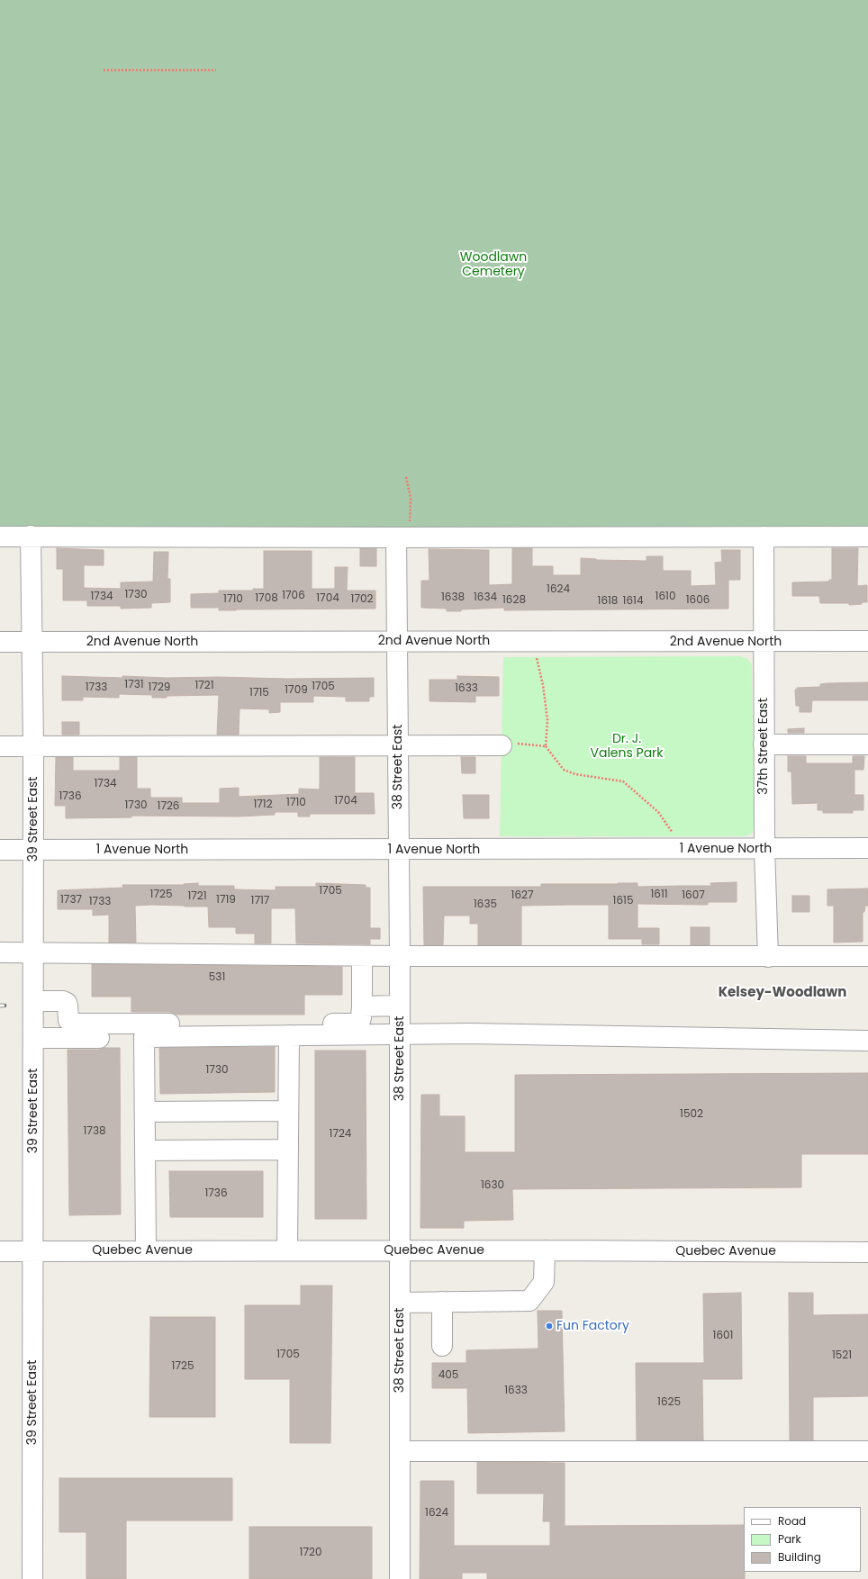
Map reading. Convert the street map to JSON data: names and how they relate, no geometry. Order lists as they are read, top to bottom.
{
  "streets": {
    "street": [
      "2nd Avenue North",
      "37th Street East",
      "38 Street East",
      "39 Street East",
      "1 Avenue North",
      "Quebec Avenue"
    ]
  },
  "crossings": [
    ["2nd Avenue North", "37th Street East"],
    ["2nd Avenue North", "38 Street East"],
    ["2nd Avenue North", "39 Street East"],
    ["37th Street East", "1 Avenue North"],
    ["38 Street East", "1 Avenue North"],
    ["38 Street East", "Quebec Avenue"],
    ["39 Street East", "1 Avenue North"],
    ["39 Street East", "Quebec Avenue"]
  ],
  "districts": ["Kelsey-Woodlawn"],
  "parks": ["Woodlawn Cemetery", "Dr. J. Valens Park"],
  "places": ["Fun Factory"],
  "house_numbers": [
    "1624",
    "1730",
    "1706",
    "1734",
    "1610",
    "1638",
    "1634",
    "1708",
    "1704",
    "1710",
    "1702",
    "1628",
    "1606",
    "1618",
    "1614",
    "1731",
    "1721",
    "1705",
    "1733",
    "1729",
    "1633",
    "1709",
    "1715",
    "1734",
    "1736",
    "1704",
    "1710",
    "1712",
    "1730",
    "1726",
    "1705",
    "1725",
    "1611",
    "1627",
    "1607",
    "1721",
    "1737",
    "1719",
    "1717",
    "1615",
    "1733",
    "1635",
    "531",
    "1730",
    "1502",
    "1738",
    "1724",
    "1630",
    "1736",
    "1601",
    "1705",
    "1521",
    "1725",
    "405",
    "1633",
    "1625",
    "1624",
    "1720"
  ],
  "legend": ["Road", "Park", "Building"]
}
